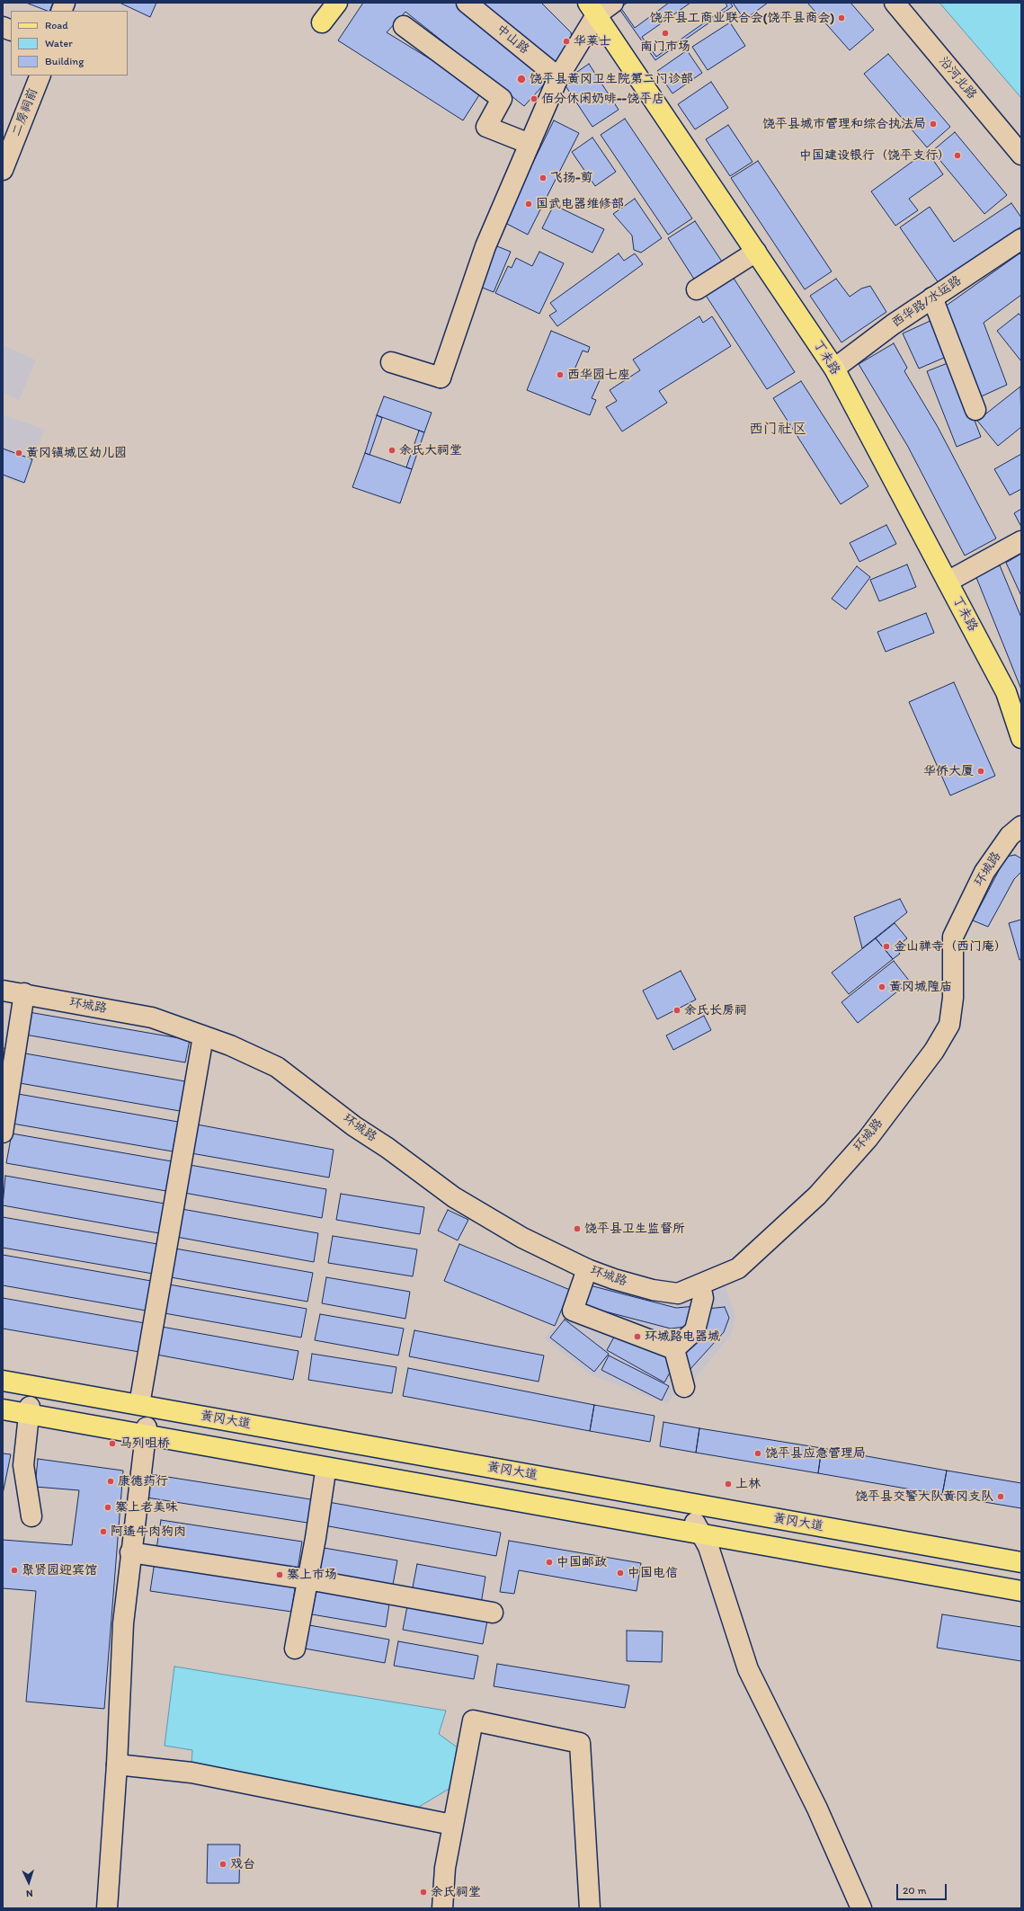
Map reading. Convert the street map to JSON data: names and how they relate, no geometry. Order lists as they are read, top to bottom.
{
  "streets": {
    "main road": ["丁未路", "黄冈大道"],
    "street": [
      "中山路",
      "沿河北路",
      "二房祠前",
      "西华路/水运路",
      "环城路"
    ]
  },
  "crossings": [
    ["西华路/水运路", "丁未路"]
  ],
  "districts": ["西门社区"],
  "places": [
    "饶平县工商业联合会(饶平县商会)",
    "南门市场",
    "华莱士",
    "饶平县黄冈卫生院第二门诊部",
    "佰分休闲奶啡--饶平店",
    "饶平县城市管理和综合执法局",
    "中国建设银行（饶平支行）",
    "飞扬-剪",
    "国武电器维修部",
    "西华园七座",
    "余氏大祠堂",
    "黄冈镇城区幼儿园",
    "华侨大厦",
    "金山禅寺（西门庵）",
    "黄冈城隍庙",
    "余氏长房祠",
    "饶平县卫生监督所",
    "环城路电器城",
    "马列咀桥",
    "饶平县应急管理局",
    "康德药行",
    "上林",
    "饶平县交警大队黄冈支队",
    "寨上老美味",
    "阿遥牛肉狗肉",
    "中国邮政",
    "聚贤园迎宾馆",
    "中国电信",
    "寨上市场",
    "戏台",
    "余氏祠堂"
  ],
  "legend": ["Road", "Water", "Building"],
  "scale_bar": "20 m",
  "north": "bottom"
}
